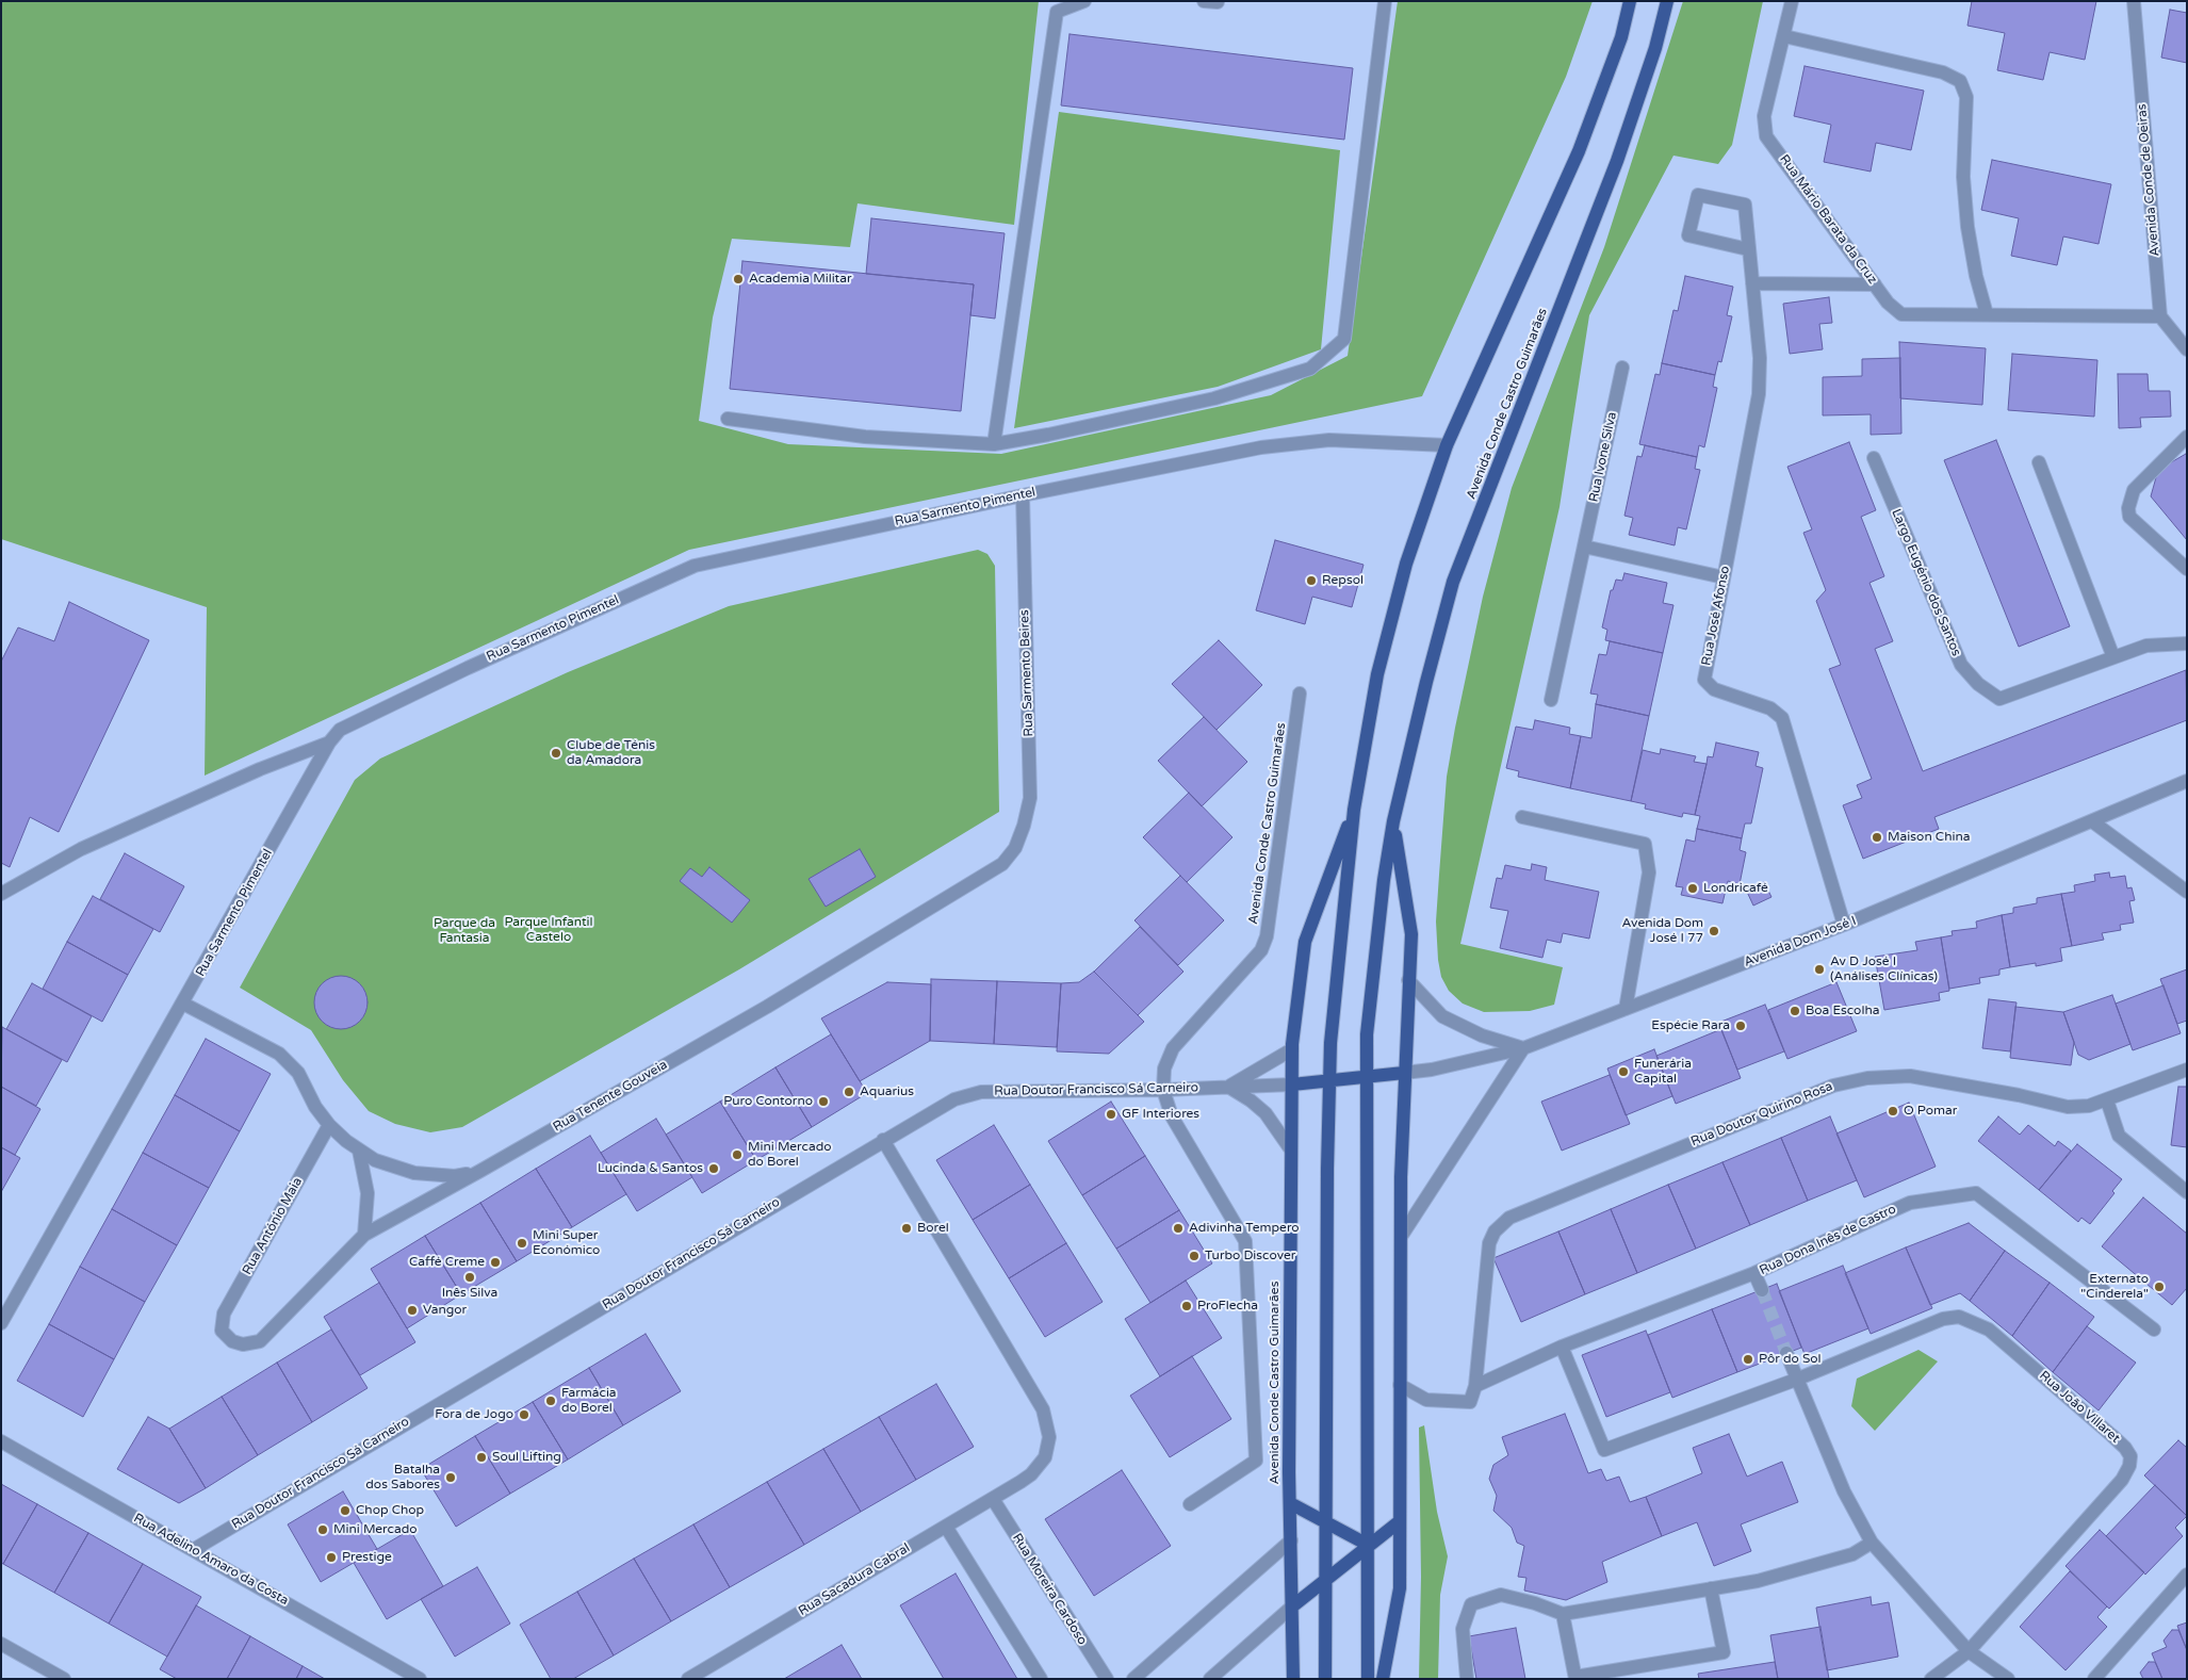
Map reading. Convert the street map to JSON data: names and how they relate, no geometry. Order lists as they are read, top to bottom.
{
  "streets": {
    "main road": ["Avenida Conde Castro Guimarães"],
    "street": [
      "Avenida Conde de Oeiras",
      "Rua Mário Barata da Cruz",
      "Rua Ivone Silva",
      "Rua Sarmento Pimentel",
      "Largo Eugénio dos Santos",
      "Rua José Afonso",
      "Rua Sarmento Beires",
      "Avenida Dom José I",
      "Rua Doutor Francisco Sá Carneiro",
      "Rua Tenente Gouveia",
      "Rua Doutor Quirino Rosa",
      "Rua António Maia",
      "Rua Dona Inês de Castro",
      "Rua João Villaret",
      "Rua Adelino Amaro da Costa",
      "Rua Sacadura Cabral",
      "Rua Moreira Cardoso"
    ]
  },
  "crossings": [
    ["Avenida Conde de Oeiras", "Rua Mário Barata da Cruz"],
    ["Avenida Conde Castro Guimarães", "Rua Sarmento Pimentel"],
    ["Avenida Conde Castro Guimarães", "Avenida Dom José I"],
    ["Avenida Conde Castro Guimarães", "Rua Doutor Francisco Sá Carneiro"],
    ["Rua Sarmento Pimentel", "Rua Sarmento Beires"],
    ["Rua José Afonso", "Avenida Dom José I"],
    ["Rua Sarmento Beires", "Rua Tenente Gouveia"],
    ["Rua Doutor Francisco Sá Carneiro", "Rua Adelino Amaro da Costa"],
    ["Rua Doutor Francisco Sá Carneiro", "Rua Sacadura Cabral"],
    ["Rua Tenente Gouveia", "Rua António Maia"],
    ["Rua Doutor Quirino Rosa", "Rua Dona Inês de Castro"],
    ["Rua Dona Inês de Castro", "Rua João Villaret"],
    ["Rua Sacadura Cabral", "Rua Moreira Cardoso"]
  ],
  "parks": ["Parque Infantil Castelo", "Parque da Fantasia"],
  "places": [
    "Academia Militar",
    "Repsol",
    "Clube de Ténis da Amadora",
    "Maison China",
    "Londricafé",
    "Avenida Dom José I 77",
    "Av D José I (Análises Clínicas)",
    "Boa Escolha",
    "Espécie Rara",
    "Funerária Capital",
    "Aquarius",
    "Puro Contorno",
    "O Pomar",
    "GF Interiores",
    "Mini Mercado do Borel",
    "Lucinda & Santos",
    "Borel",
    "Adivinha Tempero",
    "Mini Super Económico",
    "Turbo Discover",
    "Caffé Creme",
    "Inês Silva",
    "Externato \"Cinderela\"",
    "ProFlecha",
    "Vangor",
    "Pôr do Sol",
    "Farmácia do Borel",
    "Fora de Jogo",
    "Soul Lifting",
    "Batalha dos Sabores",
    "Chop Chop",
    "Mini Mercado",
    "Prestige"
  ]
}
